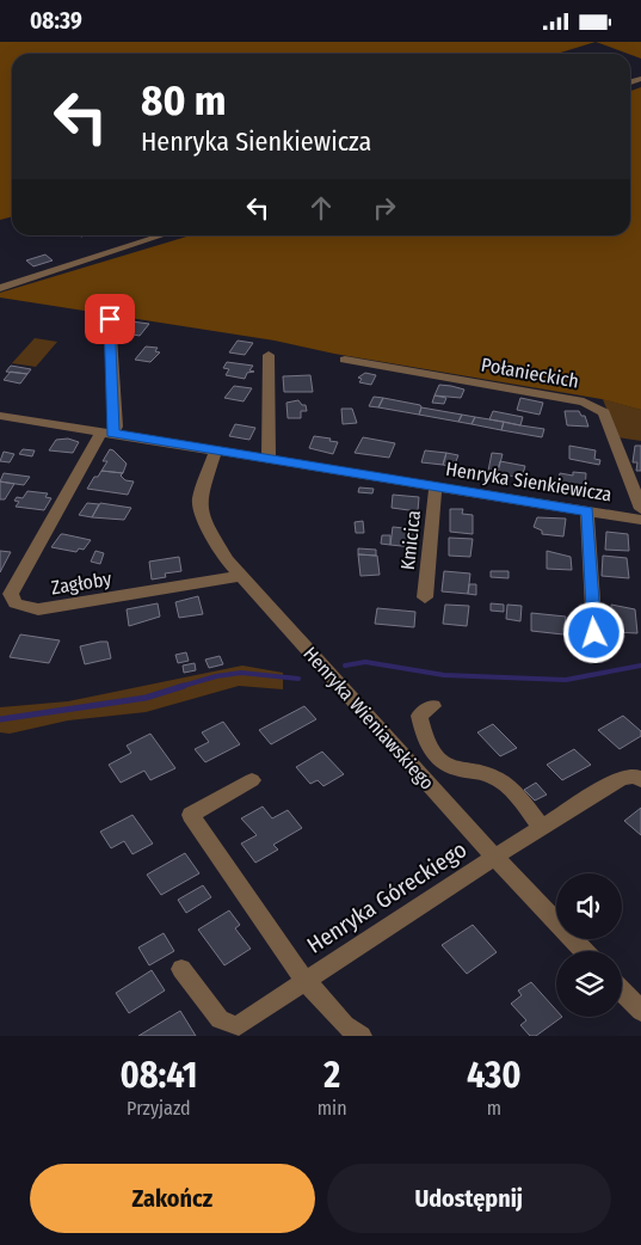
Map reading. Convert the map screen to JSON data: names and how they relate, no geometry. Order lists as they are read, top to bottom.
{
  "streets": {
    "street": [
      "Połanieckich",
      "Henryka Sienkiewicza",
      "Kmicica",
      "Zagłoby",
      "Henryka Wieniawskiego",
      "Henryka Góreckiego"
    ]
  },
  "crossings": [
    ["Henryka Sienkiewicza", "Kmicica"],
    ["Henryka Sienkiewicza", "Zagłoby"],
    ["Henryka Sienkiewicza", "Henryka Wieniawskiego"],
    ["Zagłoby", "Henryka Wieniawskiego"],
    ["Henryka Wieniawskiego", "Henryka Góreckiego"]
  ],
  "page": {
    "status": "08:39",
    "turn": ["80 m", "Henryka Sienkiewicza"],
    "eta": [
      "08:41",
      "Przyjazd",
      "2",
      "min",
      "430",
      "m"
    ],
    "buttons": ["Zakończ", "Udostępnij"]
  }
}
